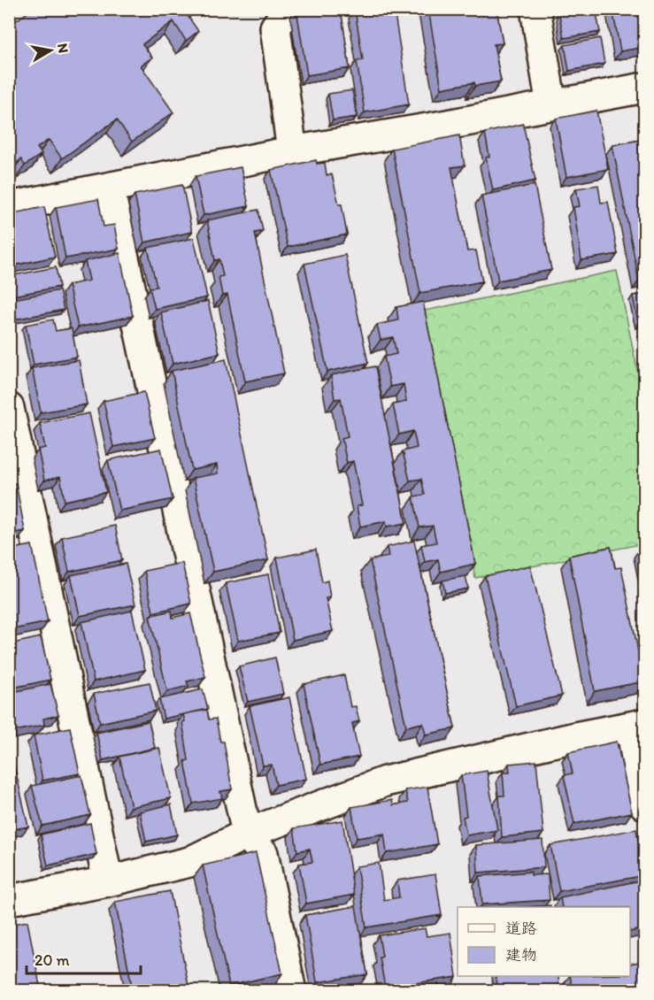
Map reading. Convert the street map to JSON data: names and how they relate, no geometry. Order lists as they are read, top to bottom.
{
  "legend": ["道路", "建物"],
  "scale_bar": "20 m",
  "north": "right"
}
